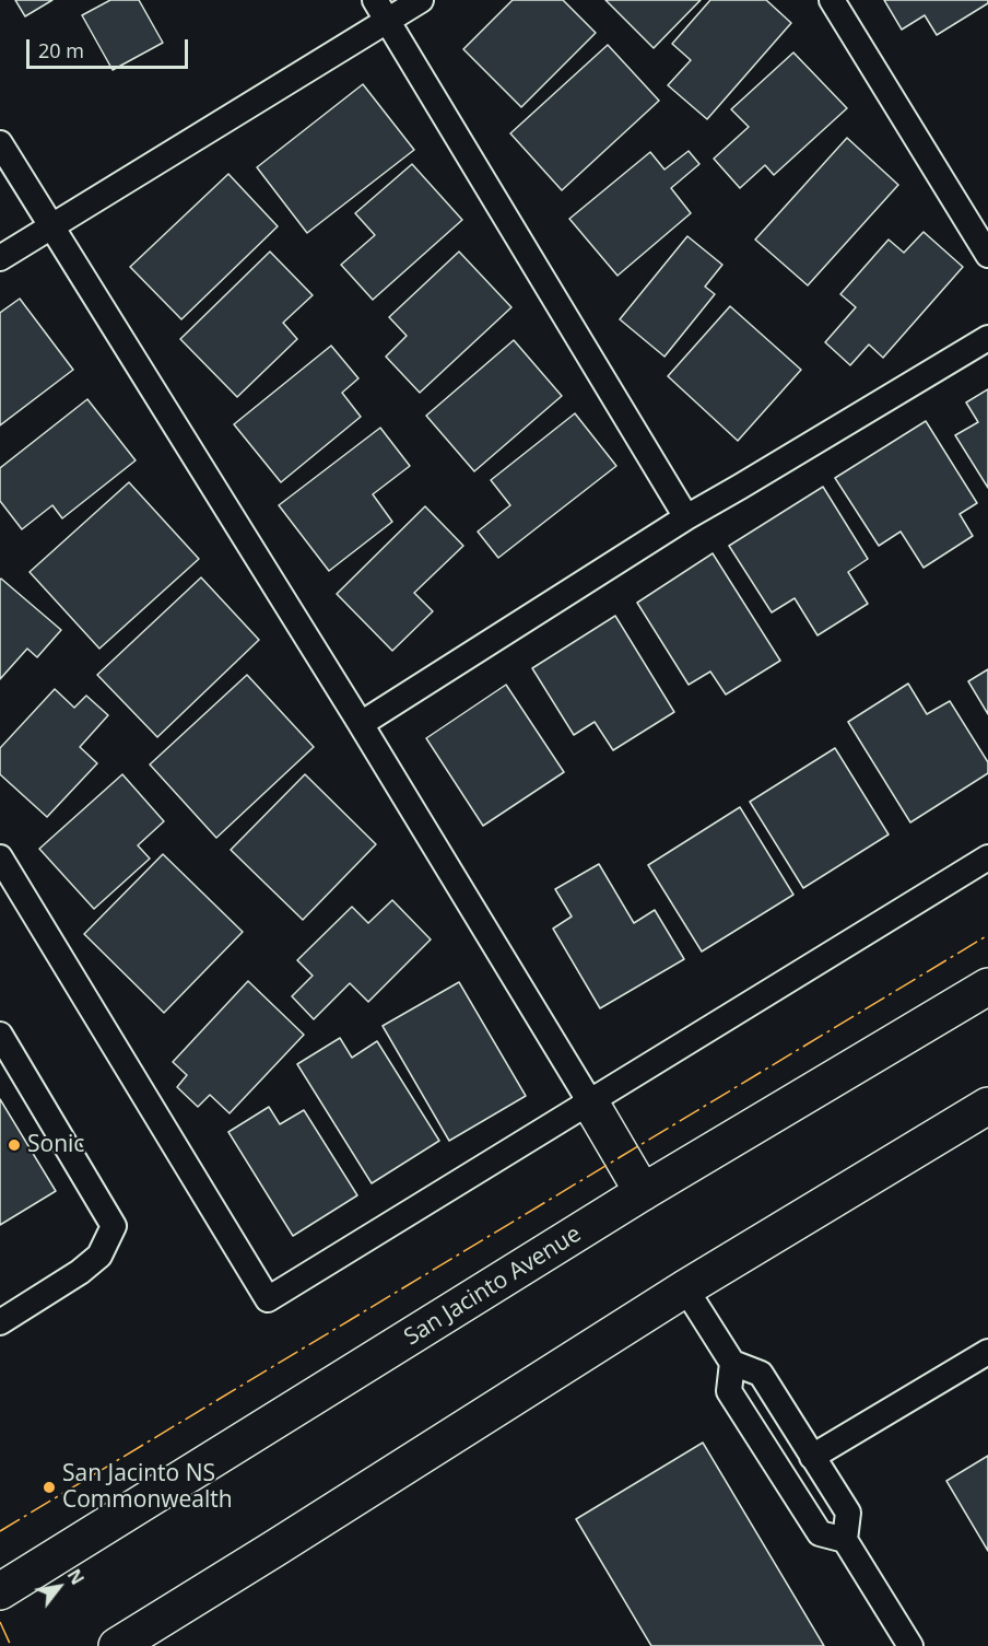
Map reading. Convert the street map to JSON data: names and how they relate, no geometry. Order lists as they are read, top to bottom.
{
  "streets": {
    "main road": ["San Jacinto Avenue"]
  },
  "places": ["Sonic", "San Jacinto NS Commonwealth"],
  "scale_bar": "20 m",
  "north": "top right"
}
